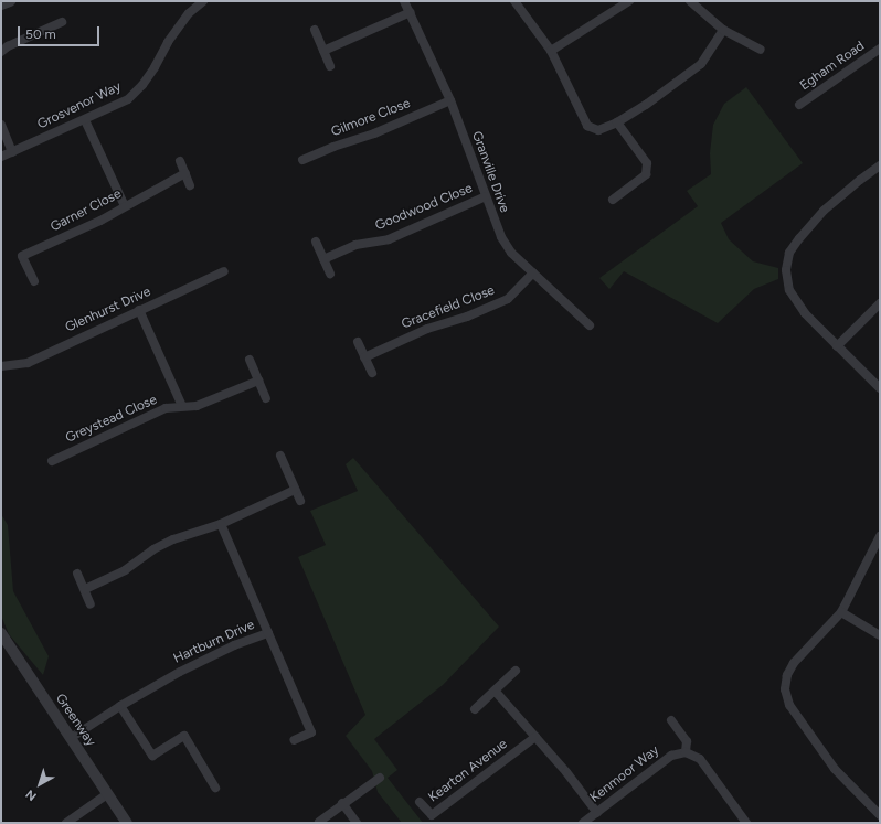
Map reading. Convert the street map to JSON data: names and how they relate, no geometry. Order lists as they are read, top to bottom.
{
  "streets": {
    "street": [
      "Egham Road",
      "Grosvenor Way",
      "Gilmore Close",
      "Granville Drive",
      "Goodwood Close",
      "Garner Close",
      "Gracefield Close",
      "Glenhurst Drive",
      "Greystead Close",
      "Hartburn Drive",
      "Greenway",
      "Kearton Avenue",
      "Kenmoor Way"
    ]
  },
  "crossings": [
    ["Gilmore Close", "Granville Drive"],
    ["Granville Drive", "Goodwood Close"],
    ["Granville Drive", "Gracefield Close"],
    ["Hartburn Drive", "Greenway"]
  ],
  "scale_bar": "50 m",
  "north": "bottom left"
}
